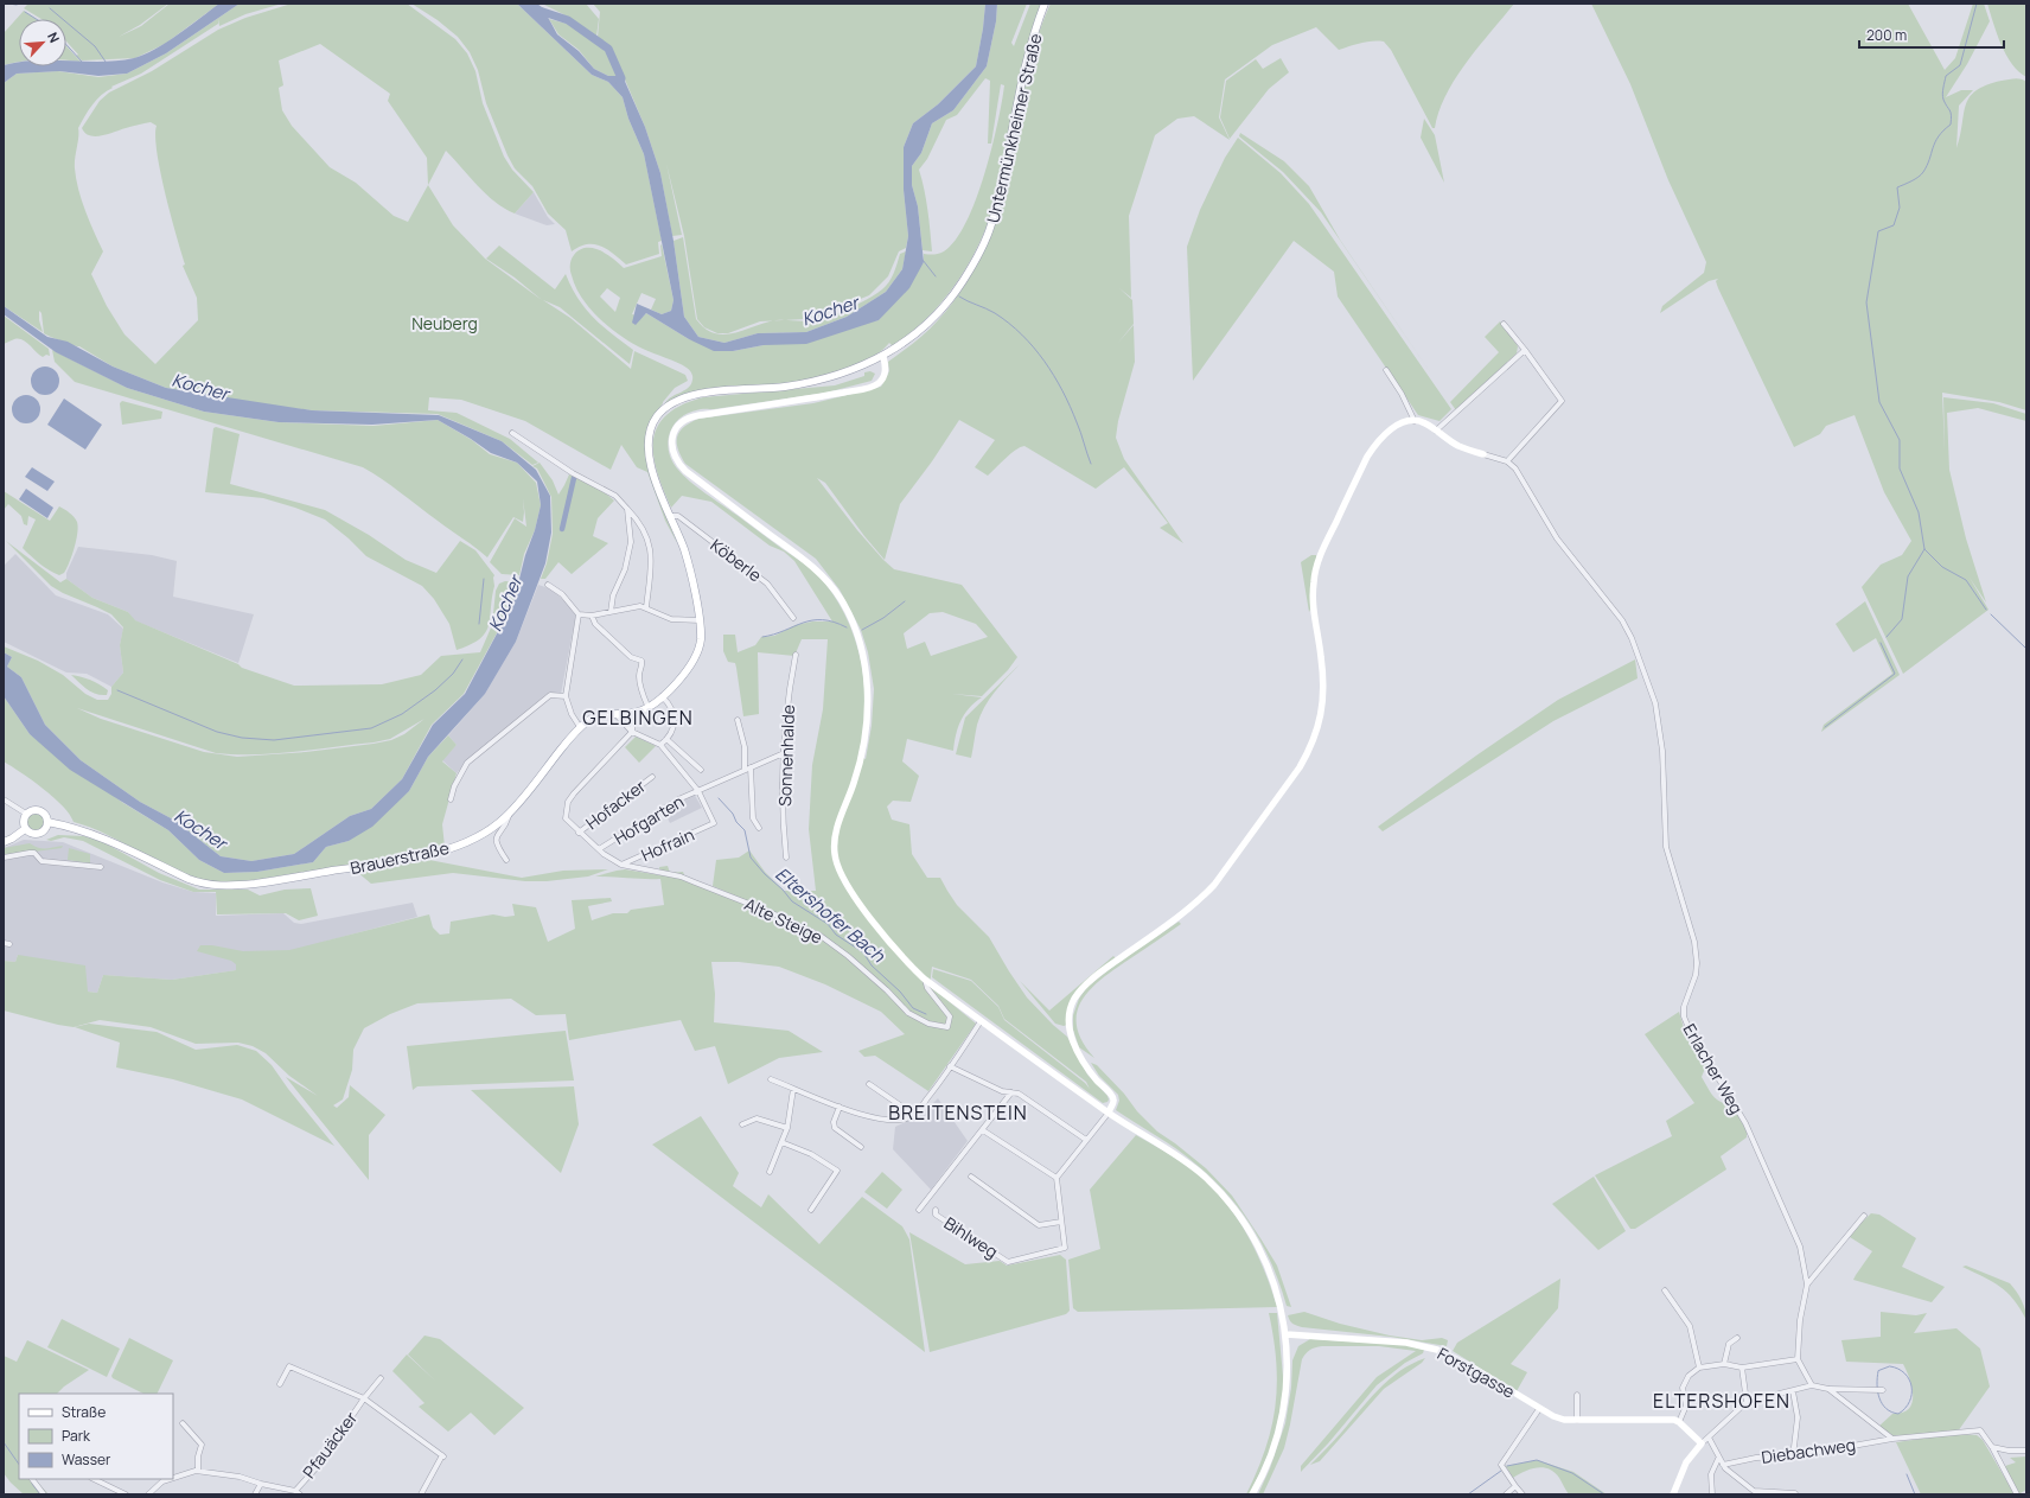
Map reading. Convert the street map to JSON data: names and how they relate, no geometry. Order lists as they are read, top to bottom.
{
  "streets": {
    "main road": ["Untermünkheimer Straße", "Brauerstraße", "Forstgasse"],
    "street": [
      "Köberle",
      "Sonnenhalde",
      "Hofacker",
      "Hofgarten",
      "Hofrain",
      "Alte Steige",
      "Erlacher Weg",
      "Bihlweg",
      "Pfauäcker",
      "Diebachweg"
    ]
  },
  "crossings": [
    ["Untermünkheimer Straße", "Köberle"],
    ["Untermünkheimer Straße", "Brauerstraße"],
    ["Sonnenhalde", "Hofgarten"],
    ["Hofgarten", "Hofrain"],
    ["Hofrain", "Alte Steige"]
  ],
  "districts": ["GELBINGEN", "BREITENSTEIN", "ELTERSHOFEN"],
  "water": ["Kocher", "Eltershofer Bach"],
  "parks": ["Neuberg"],
  "legend": ["Straße", "Park", "Wasser"],
  "scale_bar": "200 m",
  "north": "top right"
}
